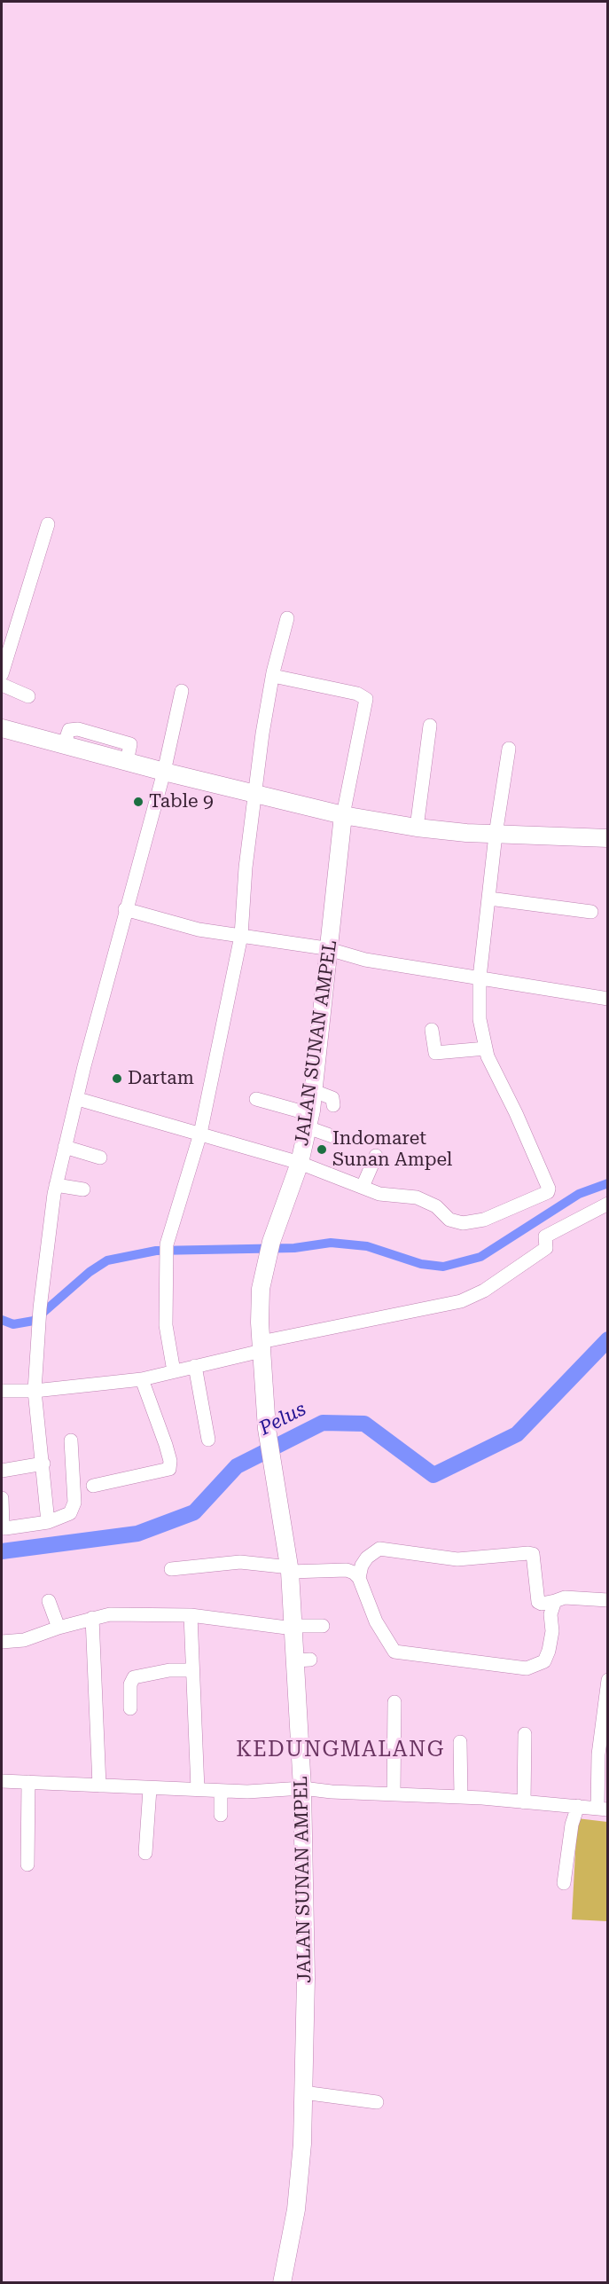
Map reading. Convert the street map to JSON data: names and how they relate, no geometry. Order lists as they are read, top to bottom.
{
  "streets": {
    "main road": ["JALAN SUNAN AMPEL"]
  },
  "districts": ["KEDUNGMALANG"],
  "water": ["Pelus"],
  "places": ["Table 9", "Dartam", "Indomaret Sunan Ampel"]
}
